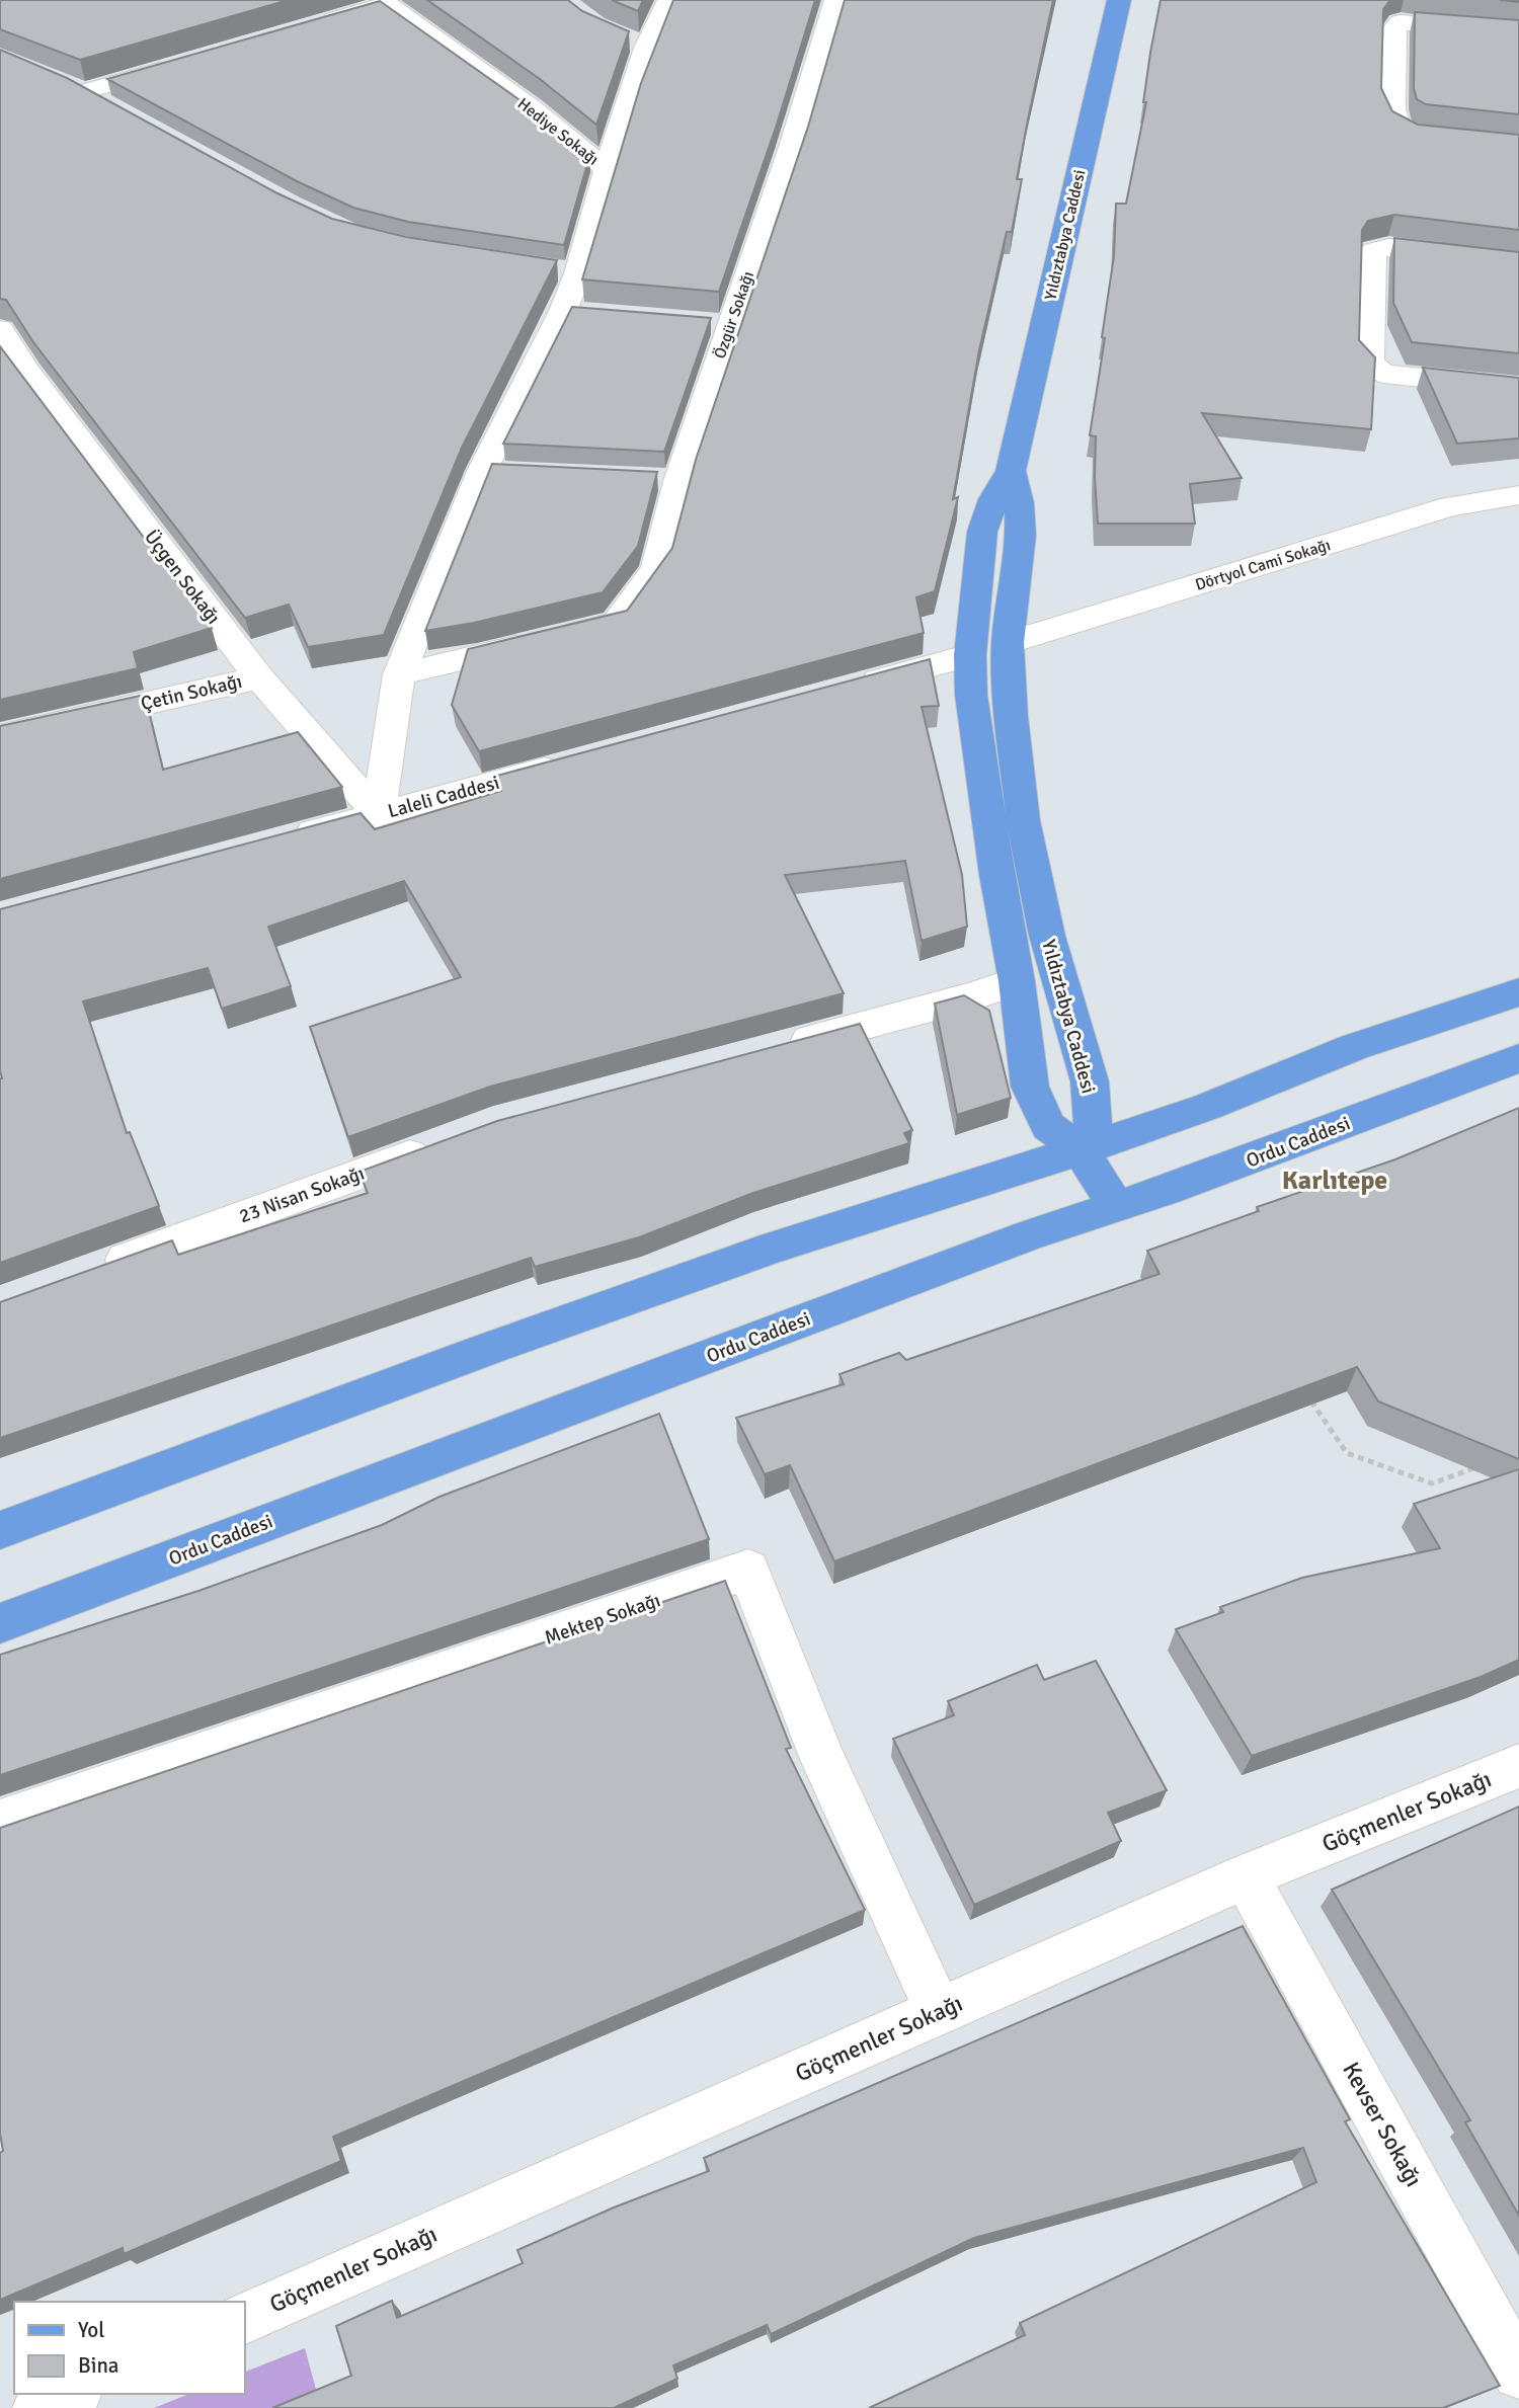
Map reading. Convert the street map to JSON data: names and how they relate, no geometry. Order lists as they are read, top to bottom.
{
  "streets": {
    "main road": ["Yıldıztabya Caddesi", "Ordu Caddesi"],
    "street": [
      "Hediye Sokağı",
      "Özgür Sokağı",
      "Dörtyol Cami Sokağı",
      "Üçgen Sokağı",
      "Çetin Sokağı",
      "Laleli Caddesi",
      "23 Nisan Sokağı",
      "Mektep Sokağı",
      "Göçmenler Sokağı",
      "Kevser Sokağı"
    ]
  },
  "crossings": [
    ["Yıldıztabya Caddesi", "Dörtyol Cami Sokağı"],
    ["Üçgen Sokağı", "Çetin Sokağı"],
    ["Üçgen Sokağı", "Laleli Caddesi"],
    ["Mektep Sokağı", "Göçmenler Sokağı"],
    ["Göçmenler Sokağı", "Kevser Sokağı"]
  ],
  "districts": ["Karlıtepe"],
  "legend": ["Yol", "Bina"]
}
